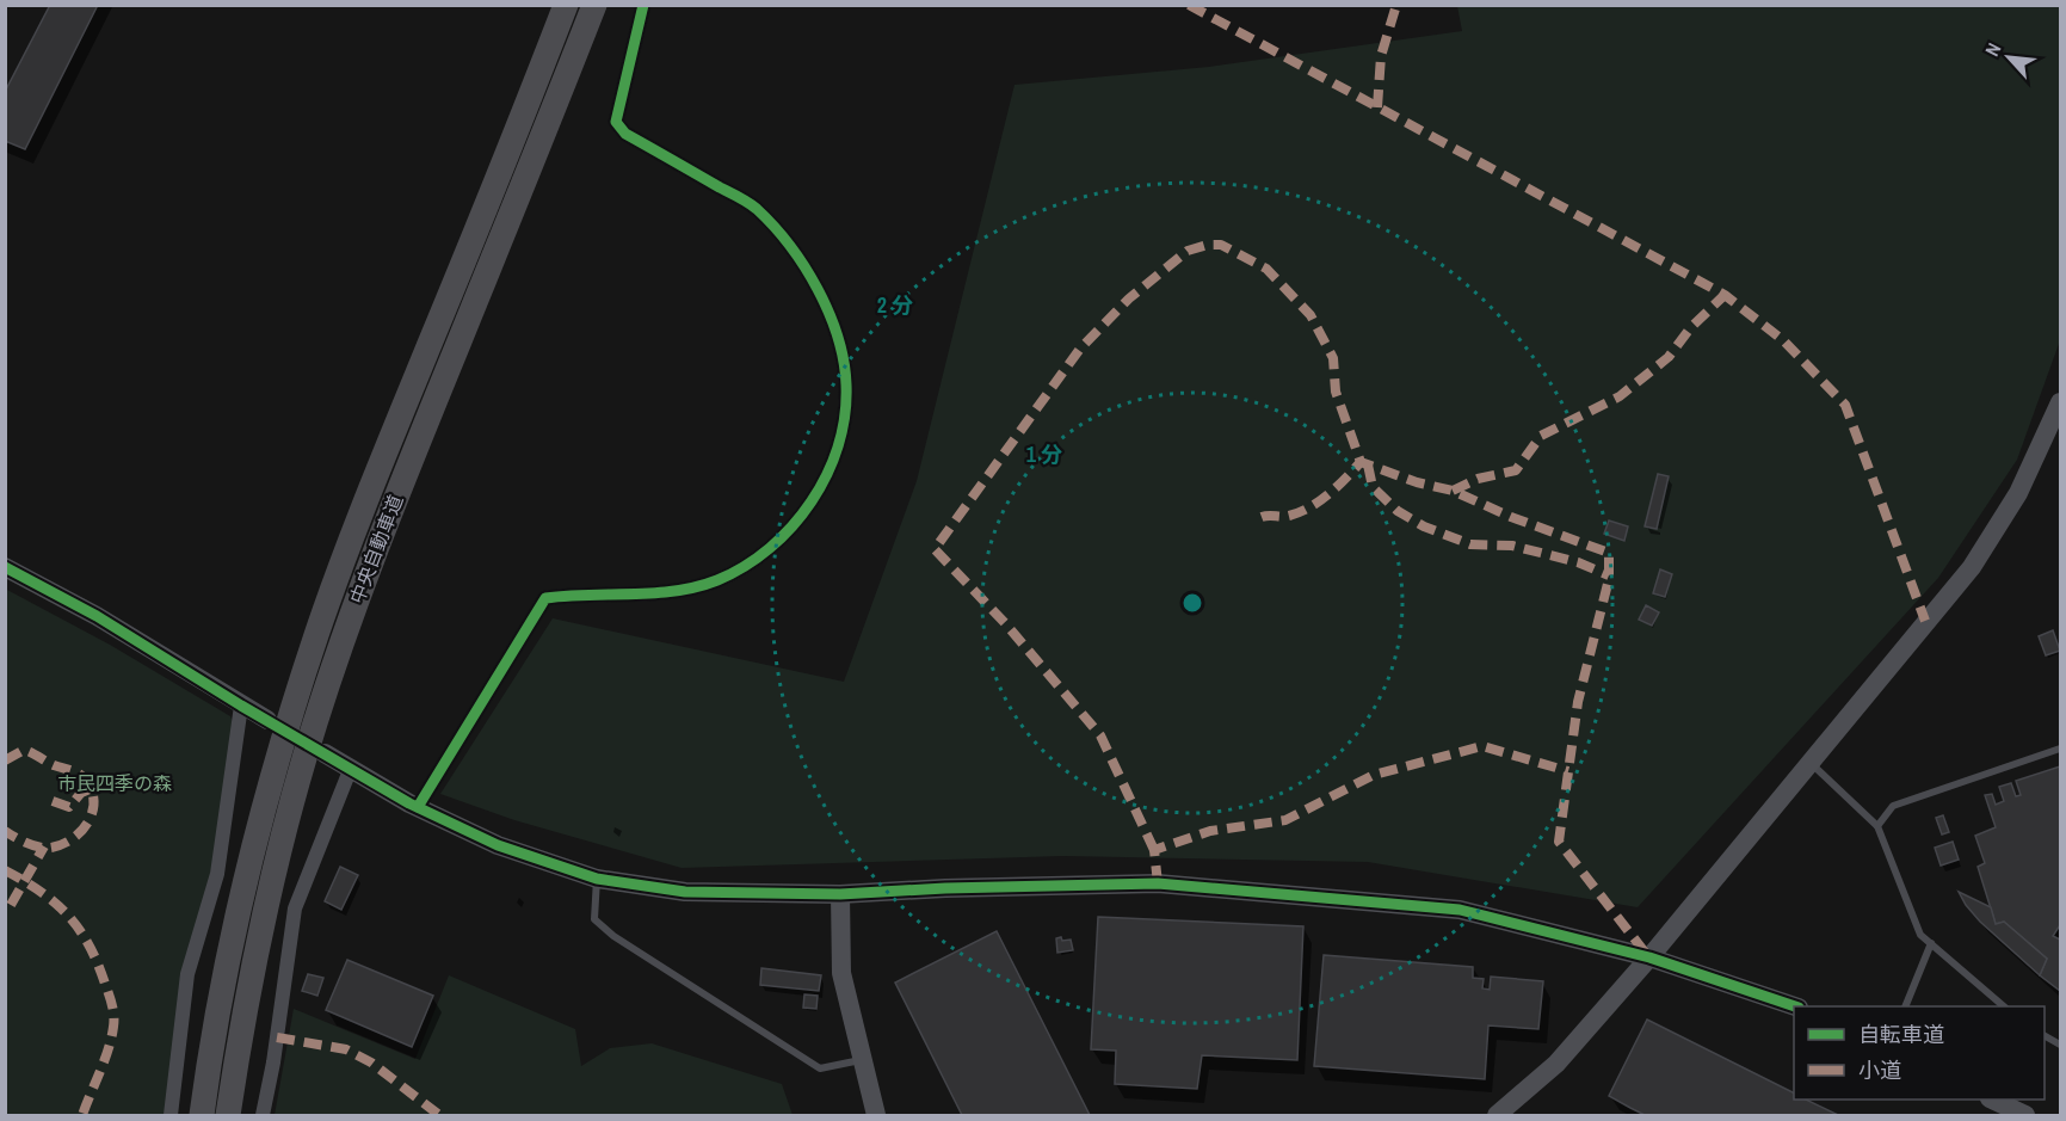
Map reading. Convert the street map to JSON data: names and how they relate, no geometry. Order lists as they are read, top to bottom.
{
  "streets": {
    "highway": ["中央自動車道"]
  },
  "parks": ["市民四季の森"],
  "legend": ["自転車道", "小道"],
  "north": "top left",
  "rings": ["2 分", "1 分"]
}
